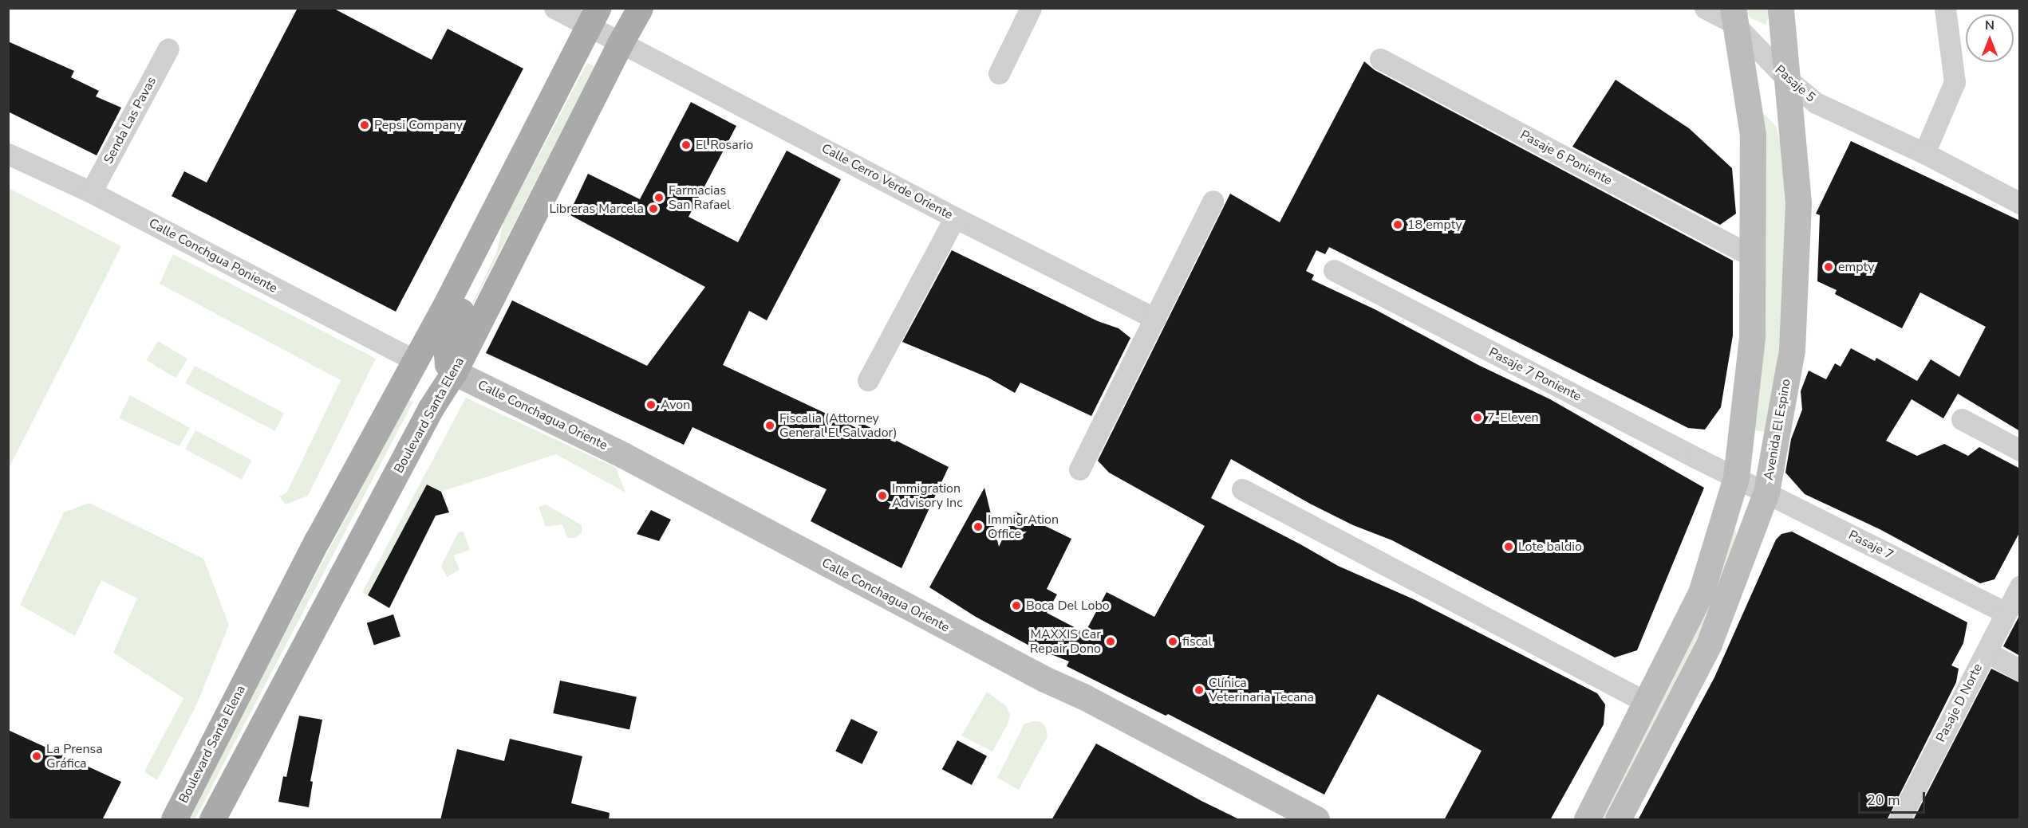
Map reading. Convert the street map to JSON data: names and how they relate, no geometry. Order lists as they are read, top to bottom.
{
  "streets": {
    "main road": ["Boulevard Santa Elena", "Calle Conchagua Oriente", "Avenida El Espino"],
    "street": [
      "Pasaje 5",
      "Senda Las Pavas",
      "Pasaje 6 Poniente",
      "Calle Cerro Verde Oriente",
      "Calle Conchgua Poniente",
      "Pasaje 7 Poniente",
      "Pasaje 7",
      "Pasaje D Norte"
    ]
  },
  "crossings": [
    ["Pasaje 5", "Avenida El Espino"],
    ["Senda Las Pavas", "Calle Conchgua Poniente"],
    ["Calle Cerro Verde Oriente", "Boulevard Santa Elena"],
    ["Calle Conchgua Poniente", "Boulevard Santa Elena"],
    ["Pasaje 7 Poniente", "Pasaje 7"],
    ["Boulevard Santa Elena", "Calle Conchagua Oriente"],
    ["Avenida El Espino", "Pasaje 7"],
    ["Pasaje 7", "Pasaje D Norte"]
  ],
  "places": [
    "Pepsi Company",
    "El Rosario",
    "Farmacias San Rafael",
    "Libreras Marcela",
    "18 empty",
    "empty",
    "Avon",
    "7-Eleven",
    "Fiscalia (Attorney General El Salvador)",
    "Immigration Advisory Inc",
    "ImmigrAtion Office",
    "Lote baldio",
    "Boca Del Lobo",
    "MAXXIS Car Repair Dono",
    "fiscal",
    "Clínica Veterinaria Tecana",
    "La Prensa Gráfica"
  ],
  "scale_bar": "20 m",
  "north": "top"
}
